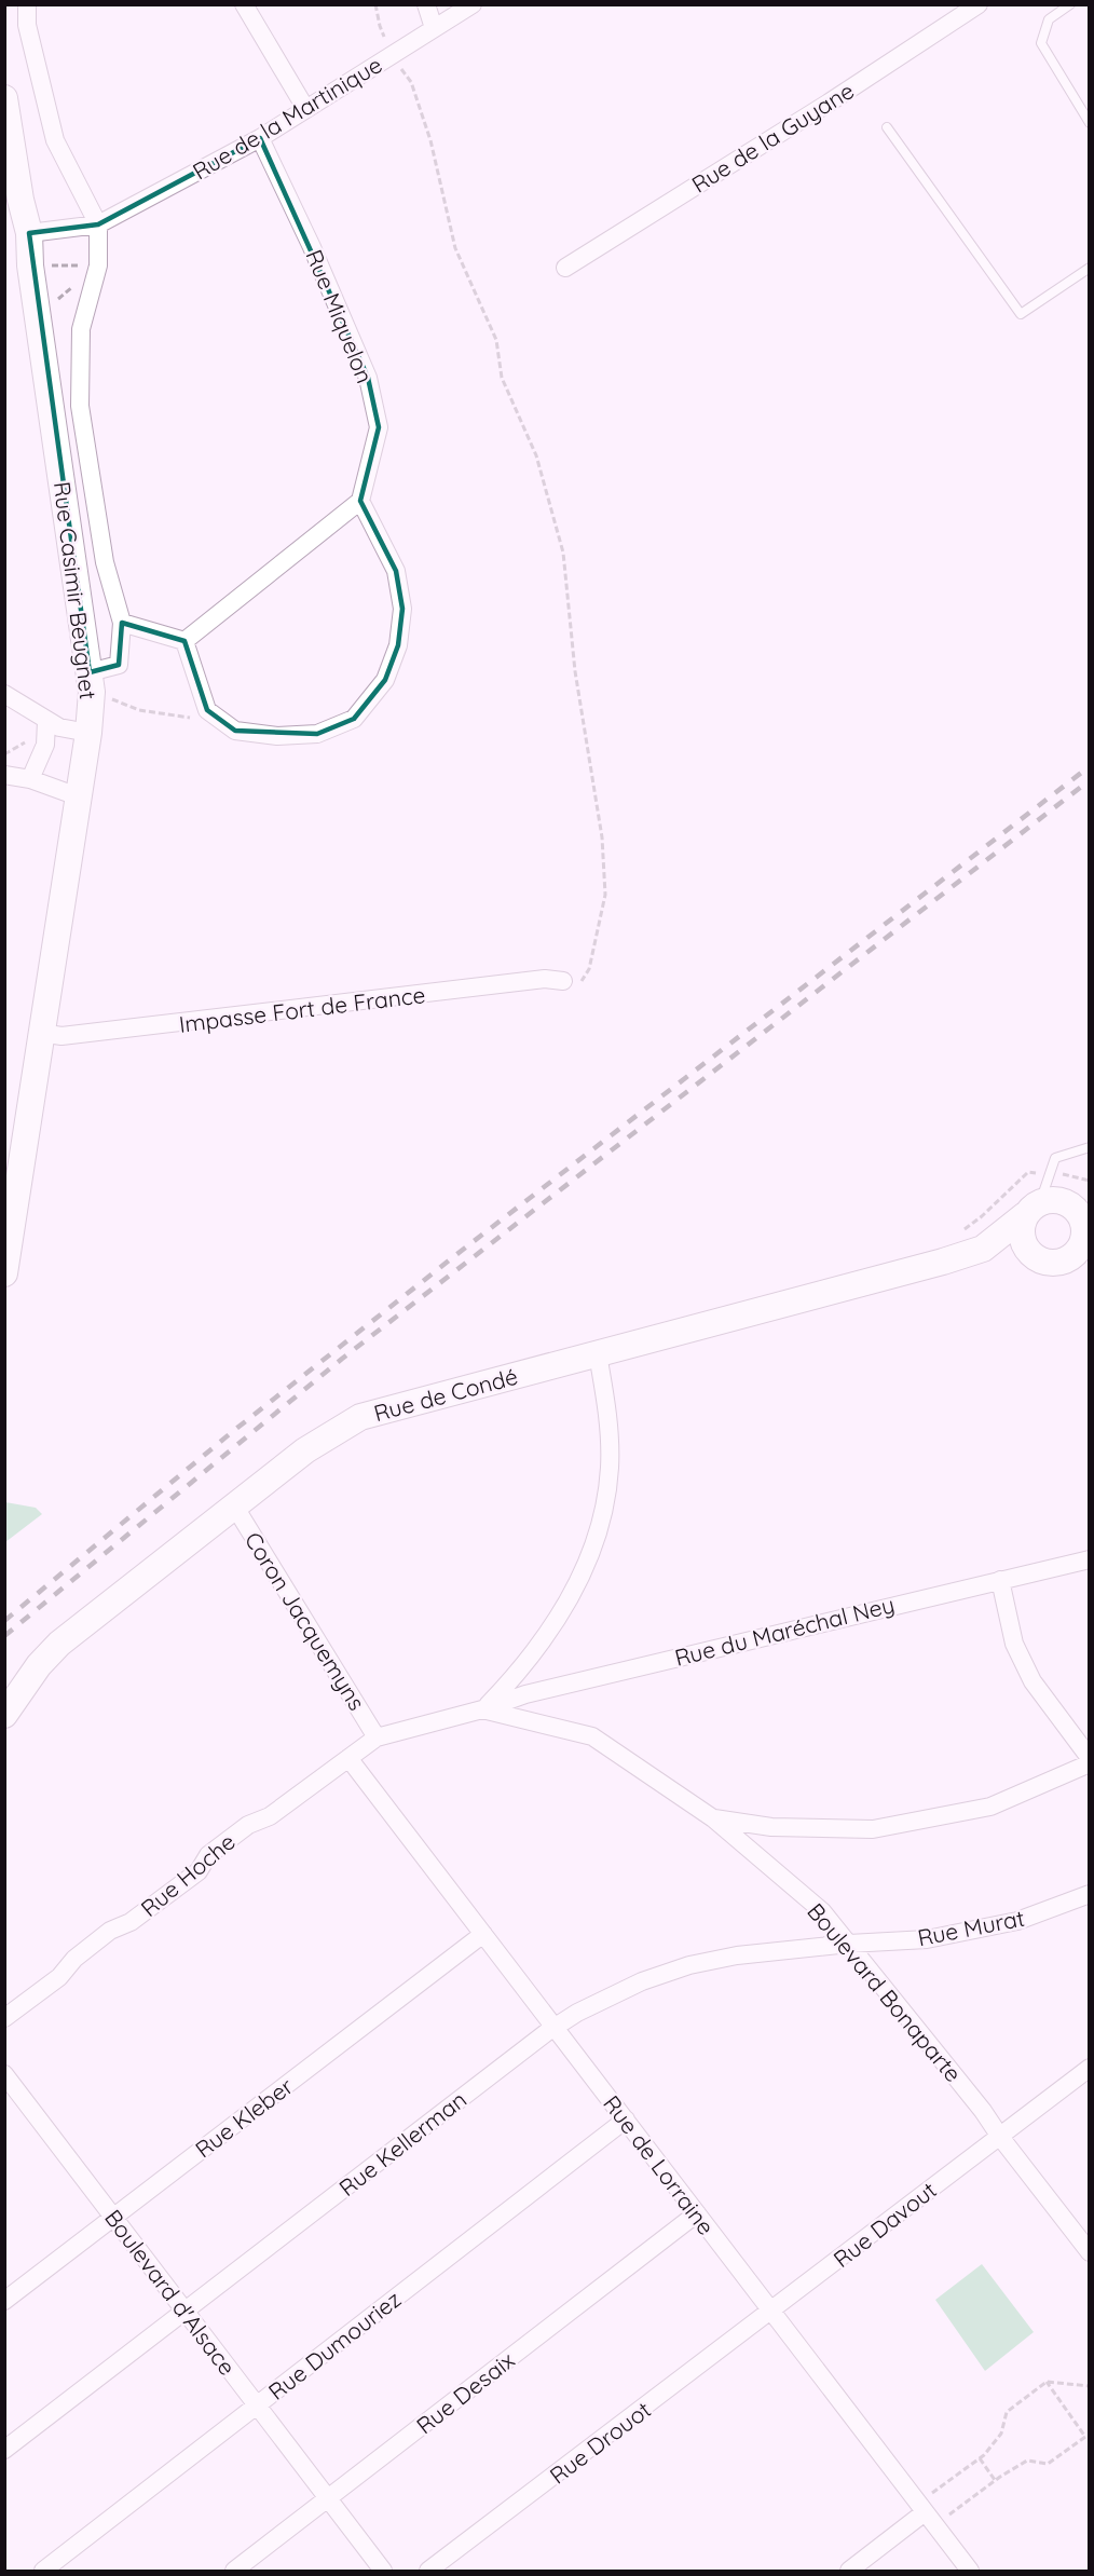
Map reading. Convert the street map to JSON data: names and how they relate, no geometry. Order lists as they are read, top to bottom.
{
  "streets": {
    "main road": ["Rue Casimir Beugnet", "Rue de Condé"],
    "street": [
      "Rue de la Martinique",
      "Rue de la Guyane",
      "Rue Miquelon",
      "Impasse Fort de France",
      "Coron Jacquemyns",
      "Rue du Maréchal Ney",
      "Rue Hoche",
      "Rue Murat",
      "Boulevard Bonaparte",
      "Rue Kleber",
      "Rue Kellerman",
      "Rue de Lorraine",
      "Rue Davout",
      "Boulevard d'Alsace",
      "Rue Dumouriez",
      "Rue Desaix",
      "Rue Drouot"
    ]
  },
  "crossings": [
    ["Rue de la Martinique", "Rue Miquelon"],
    ["Rue de la Martinique", "Rue Casimir Beugnet"],
    ["Rue Casimir Beugnet", "Impasse Fort de France"],
    ["Rue de Condé", "Coron Jacquemyns"],
    ["Coron Jacquemyns", "Rue Hoche"],
    ["Coron Jacquemyns", "Boulevard Bonaparte"],
    ["Rue du Maréchal Ney", "Boulevard Bonaparte"],
    ["Rue Hoche", "Boulevard Bonaparte"],
    ["Rue Hoche", "Rue de Lorraine"],
    ["Rue Murat", "Boulevard Bonaparte"],
    ["Rue Murat", "Rue Kellerman"],
    ["Boulevard Bonaparte", "Rue Kellerman"],
    ["Boulevard Bonaparte", "Rue Davout"],
    ["Rue Kleber", "Rue de Lorraine"],
    ["Rue Kleber", "Boulevard d'Alsace"],
    ["Rue Kellerman", "Rue de Lorraine"],
    ["Rue Kellerman", "Boulevard d'Alsace"],
    ["Rue de Lorraine", "Rue Davout"],
    ["Rue de Lorraine", "Rue Dumouriez"],
    ["Rue de Lorraine", "Rue Desaix"],
    ["Rue de Lorraine", "Rue Drouot"],
    ["Rue Davout", "Rue Drouot"],
    ["Boulevard d'Alsace", "Rue Dumouriez"],
    ["Boulevard d'Alsace", "Rue Desaix"]
  ]
}
